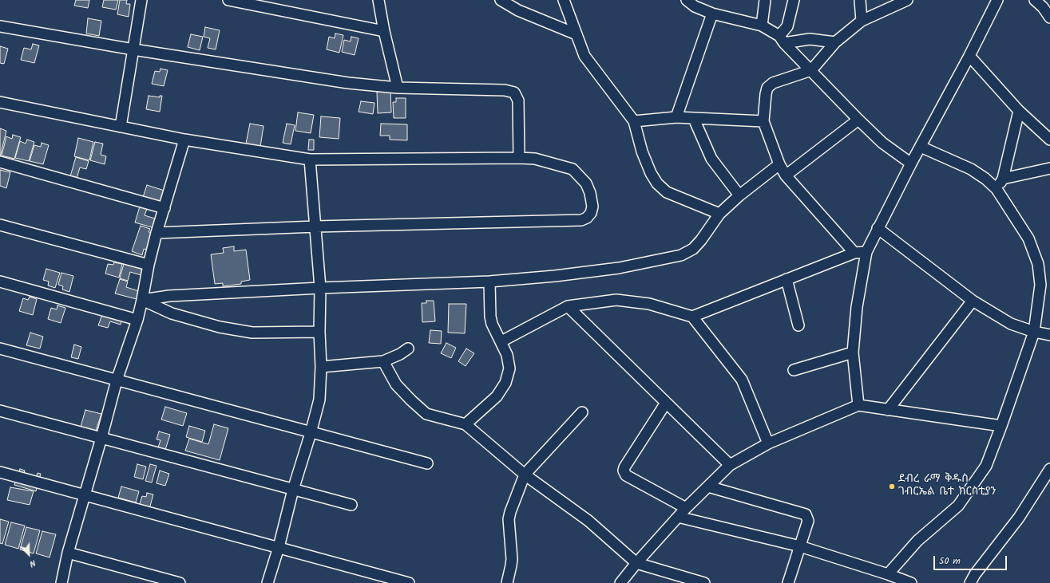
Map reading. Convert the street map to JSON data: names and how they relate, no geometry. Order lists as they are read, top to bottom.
{
  "places": ["ደብረ ራማ ቅዱስ ገብርኤል ቤተ ክርስቲያን"],
  "scale_bar": "50 m",
  "north": "bottom right"
}
